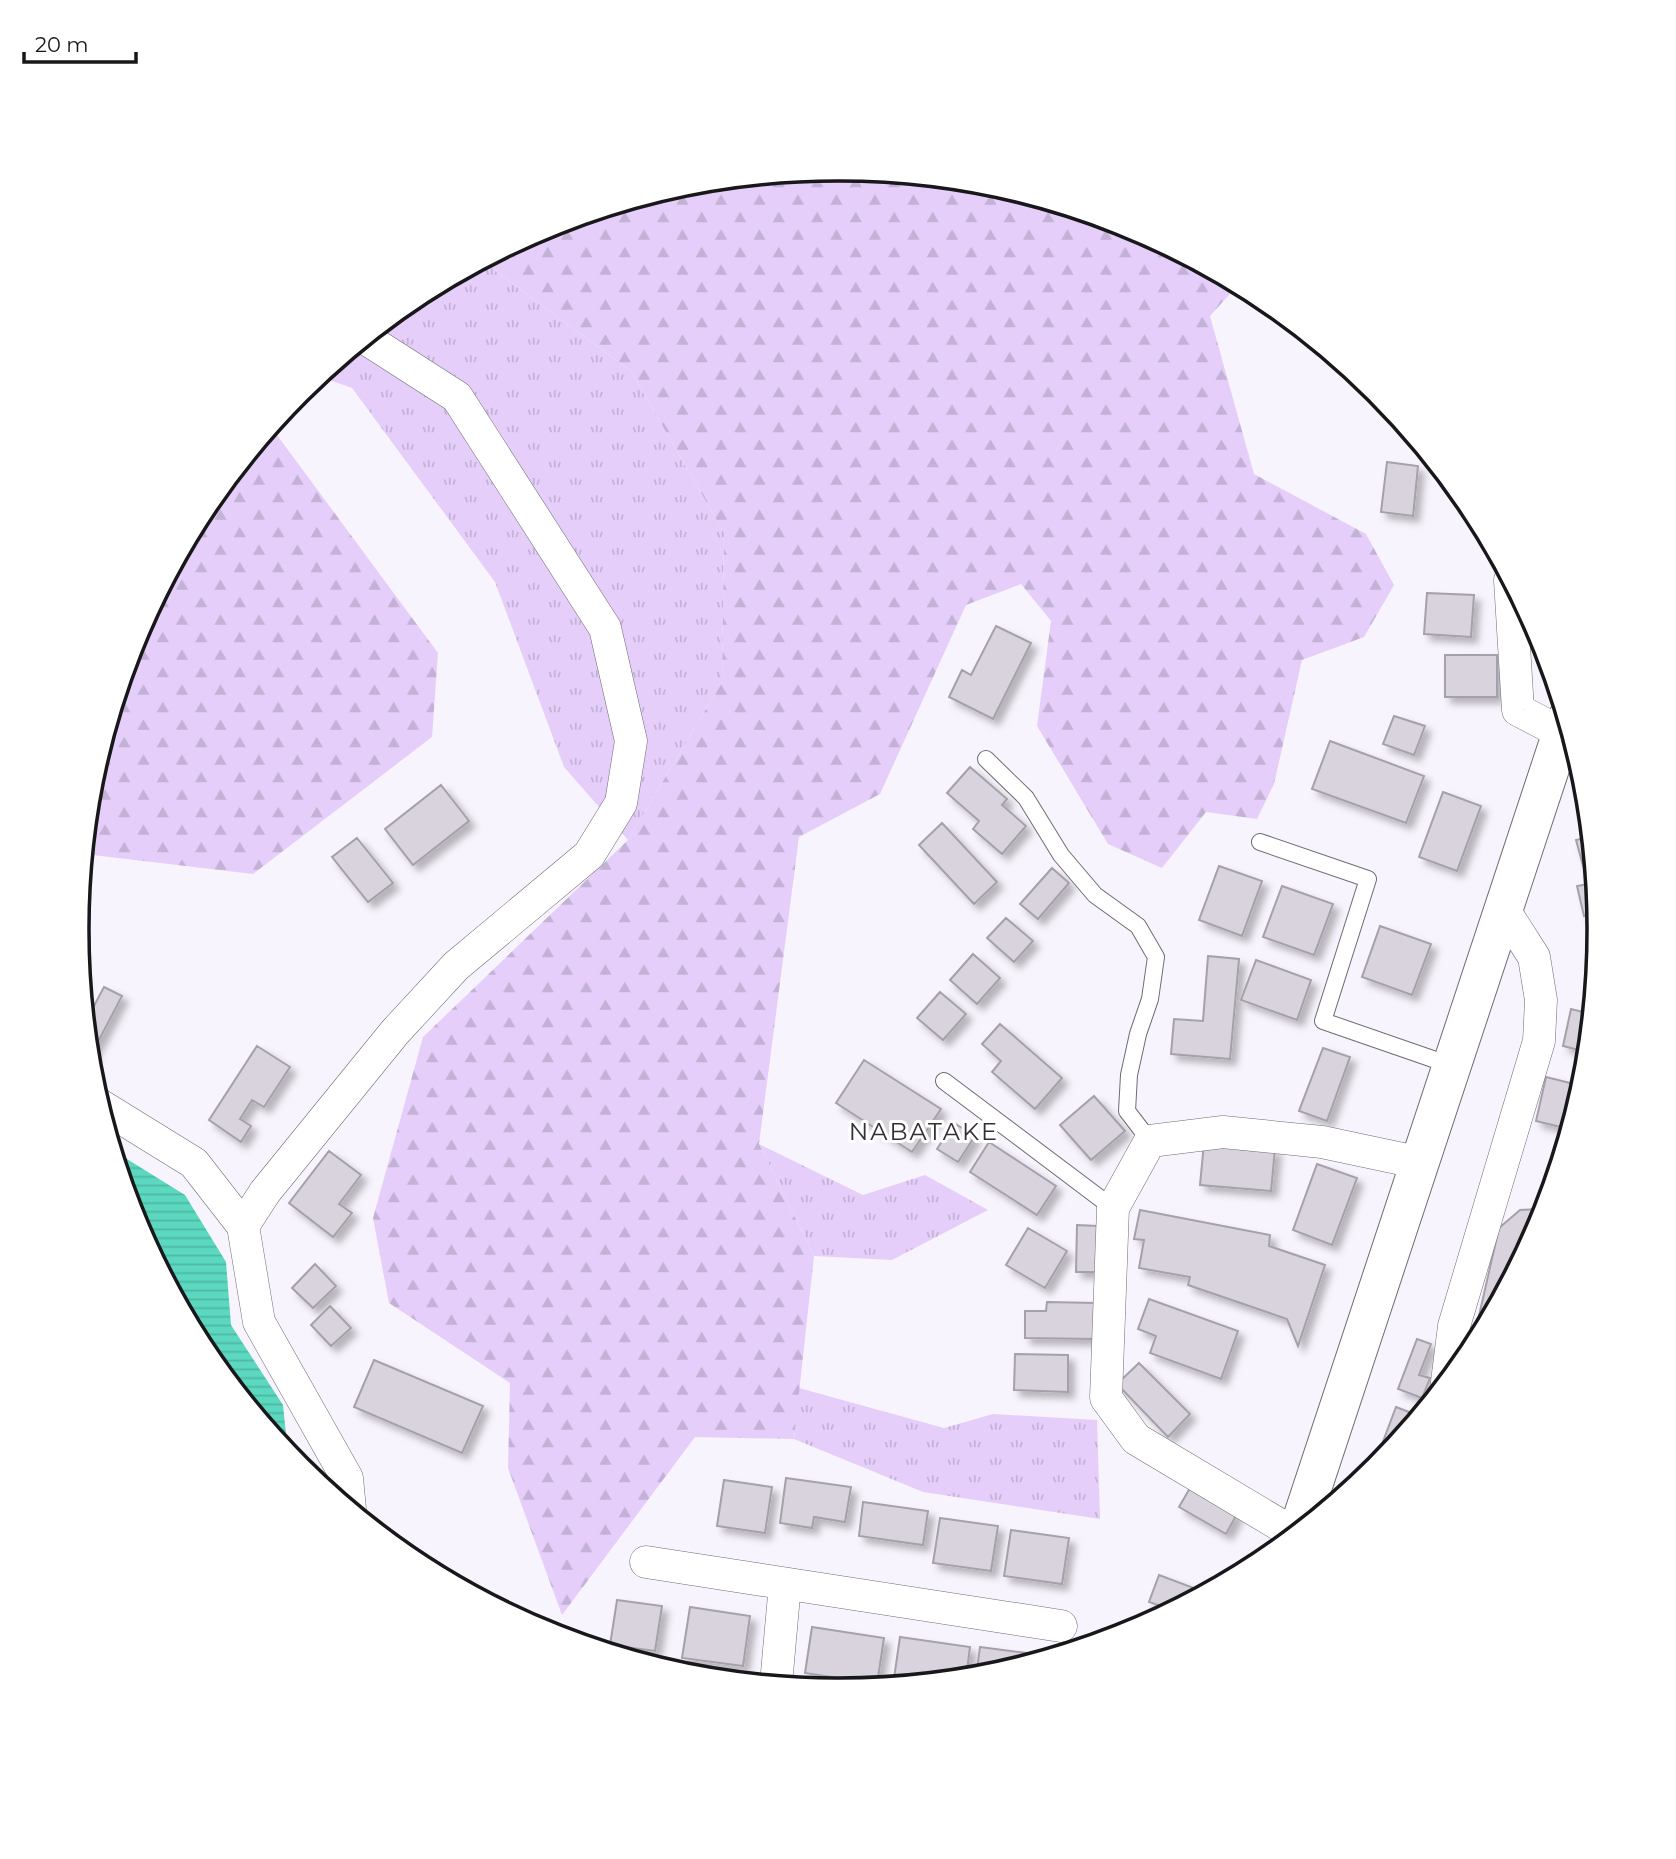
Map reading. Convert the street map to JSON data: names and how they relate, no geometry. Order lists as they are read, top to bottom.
{
  "districts": ["NABATAKE"],
  "scale_bar": "20 m"
}
